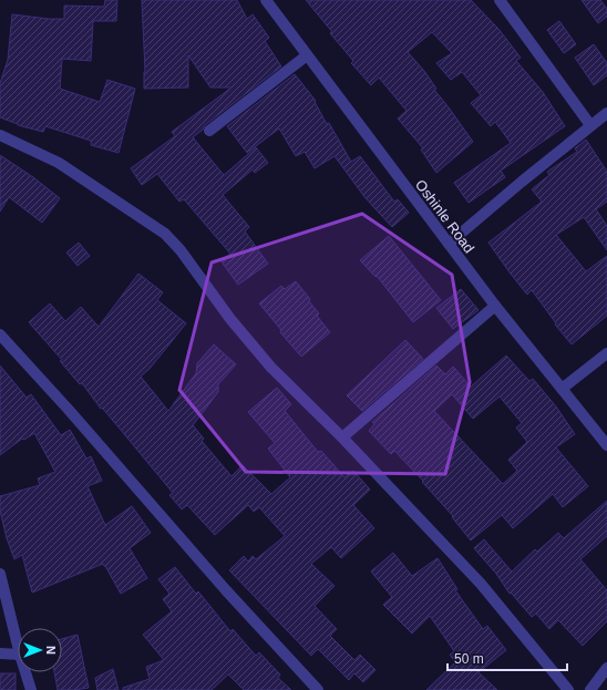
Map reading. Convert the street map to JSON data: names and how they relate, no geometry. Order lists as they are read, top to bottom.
{
  "streets": {
    "street": ["Oshinle Road"]
  },
  "scale_bar": "50 m",
  "north": "right"
}
